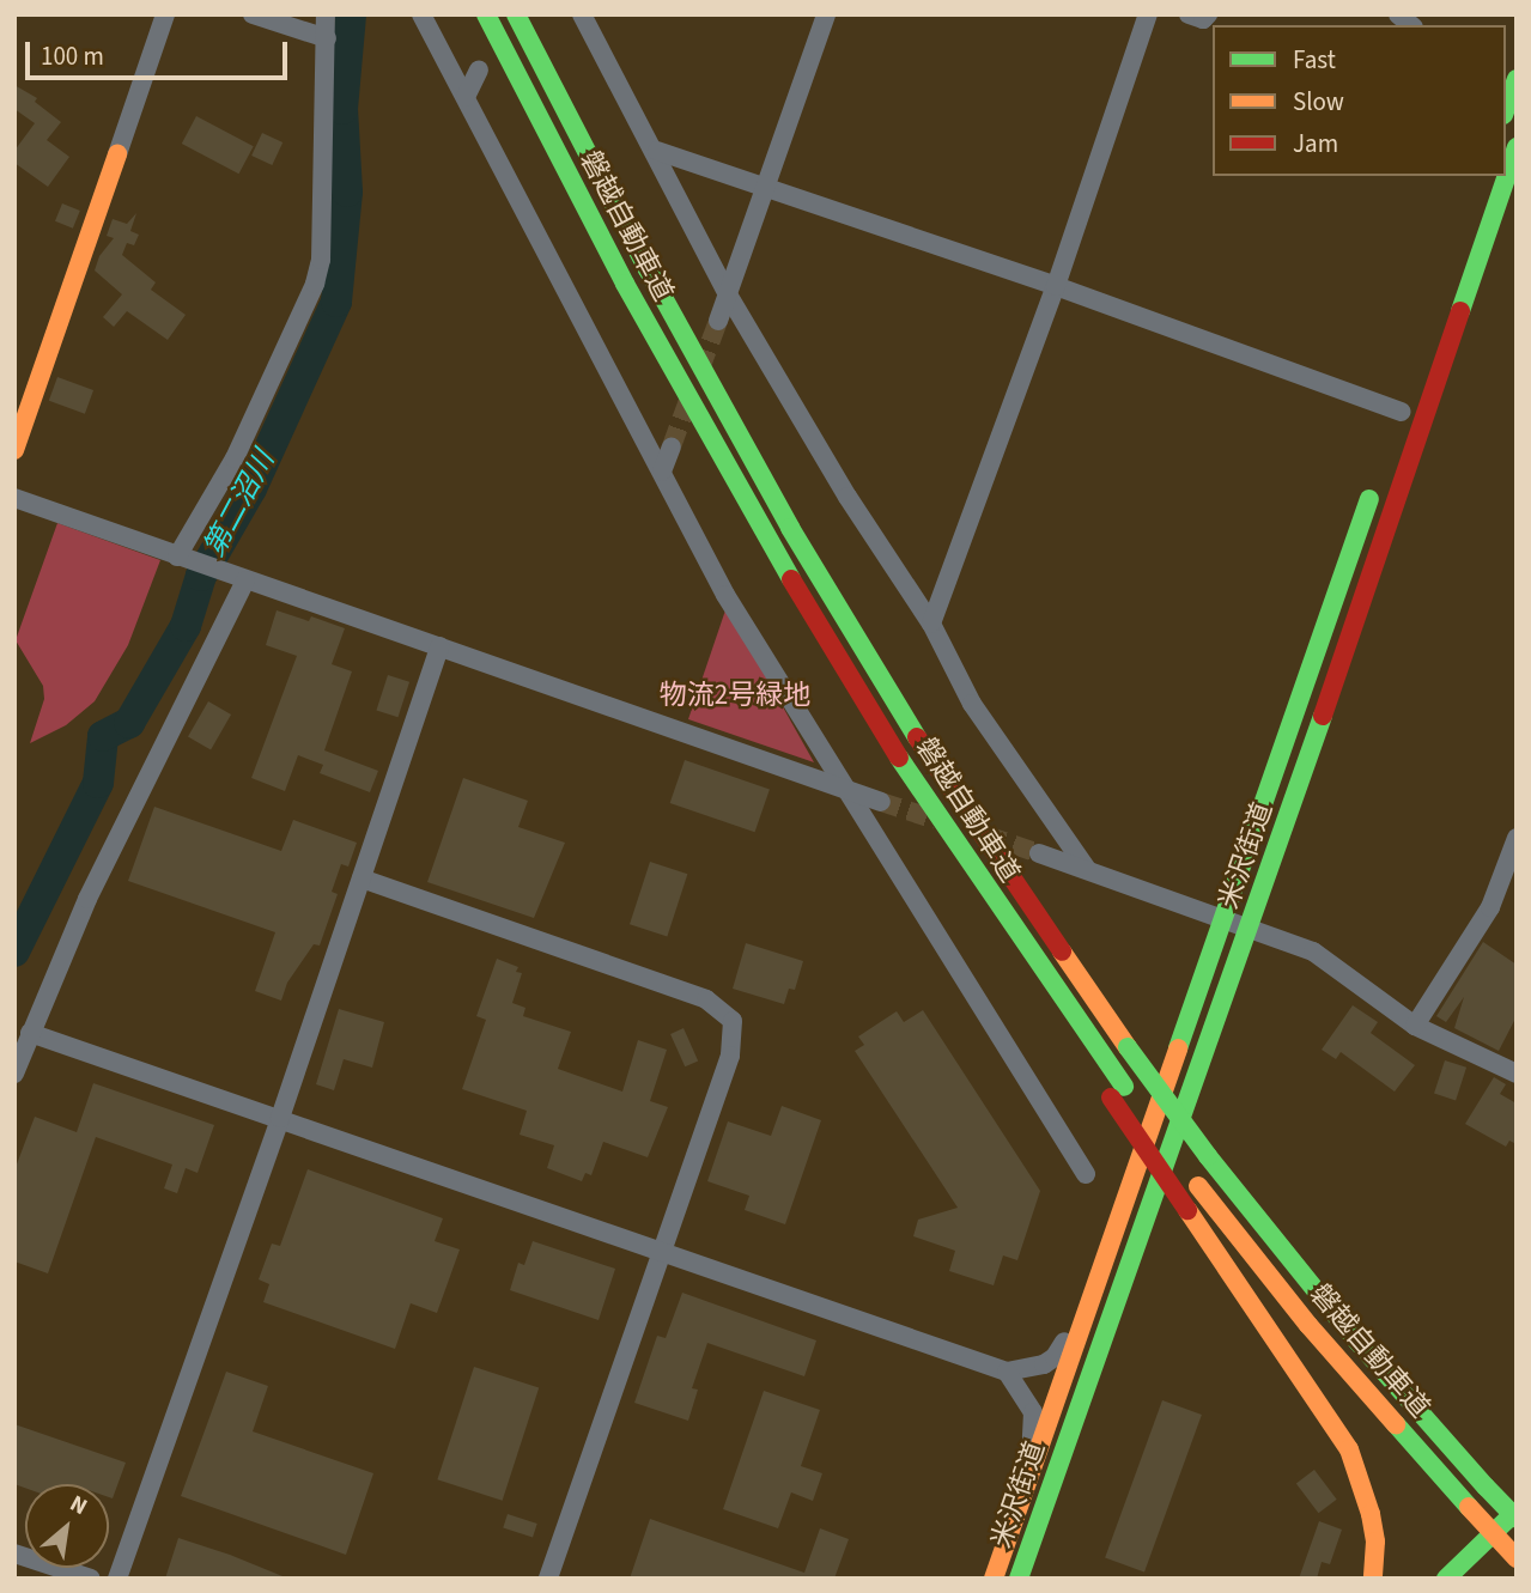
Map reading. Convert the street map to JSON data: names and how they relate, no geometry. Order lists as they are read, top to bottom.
{
  "streets": {
    "main road": ["磐越自動車道", "米沢街道"]
  },
  "water": ["第二沼川"],
  "parks": ["物流2号緑地"],
  "legend": ["Fast", "Slow", "Jam"],
  "scale_bar": "100 m",
  "north": "top right"
}
